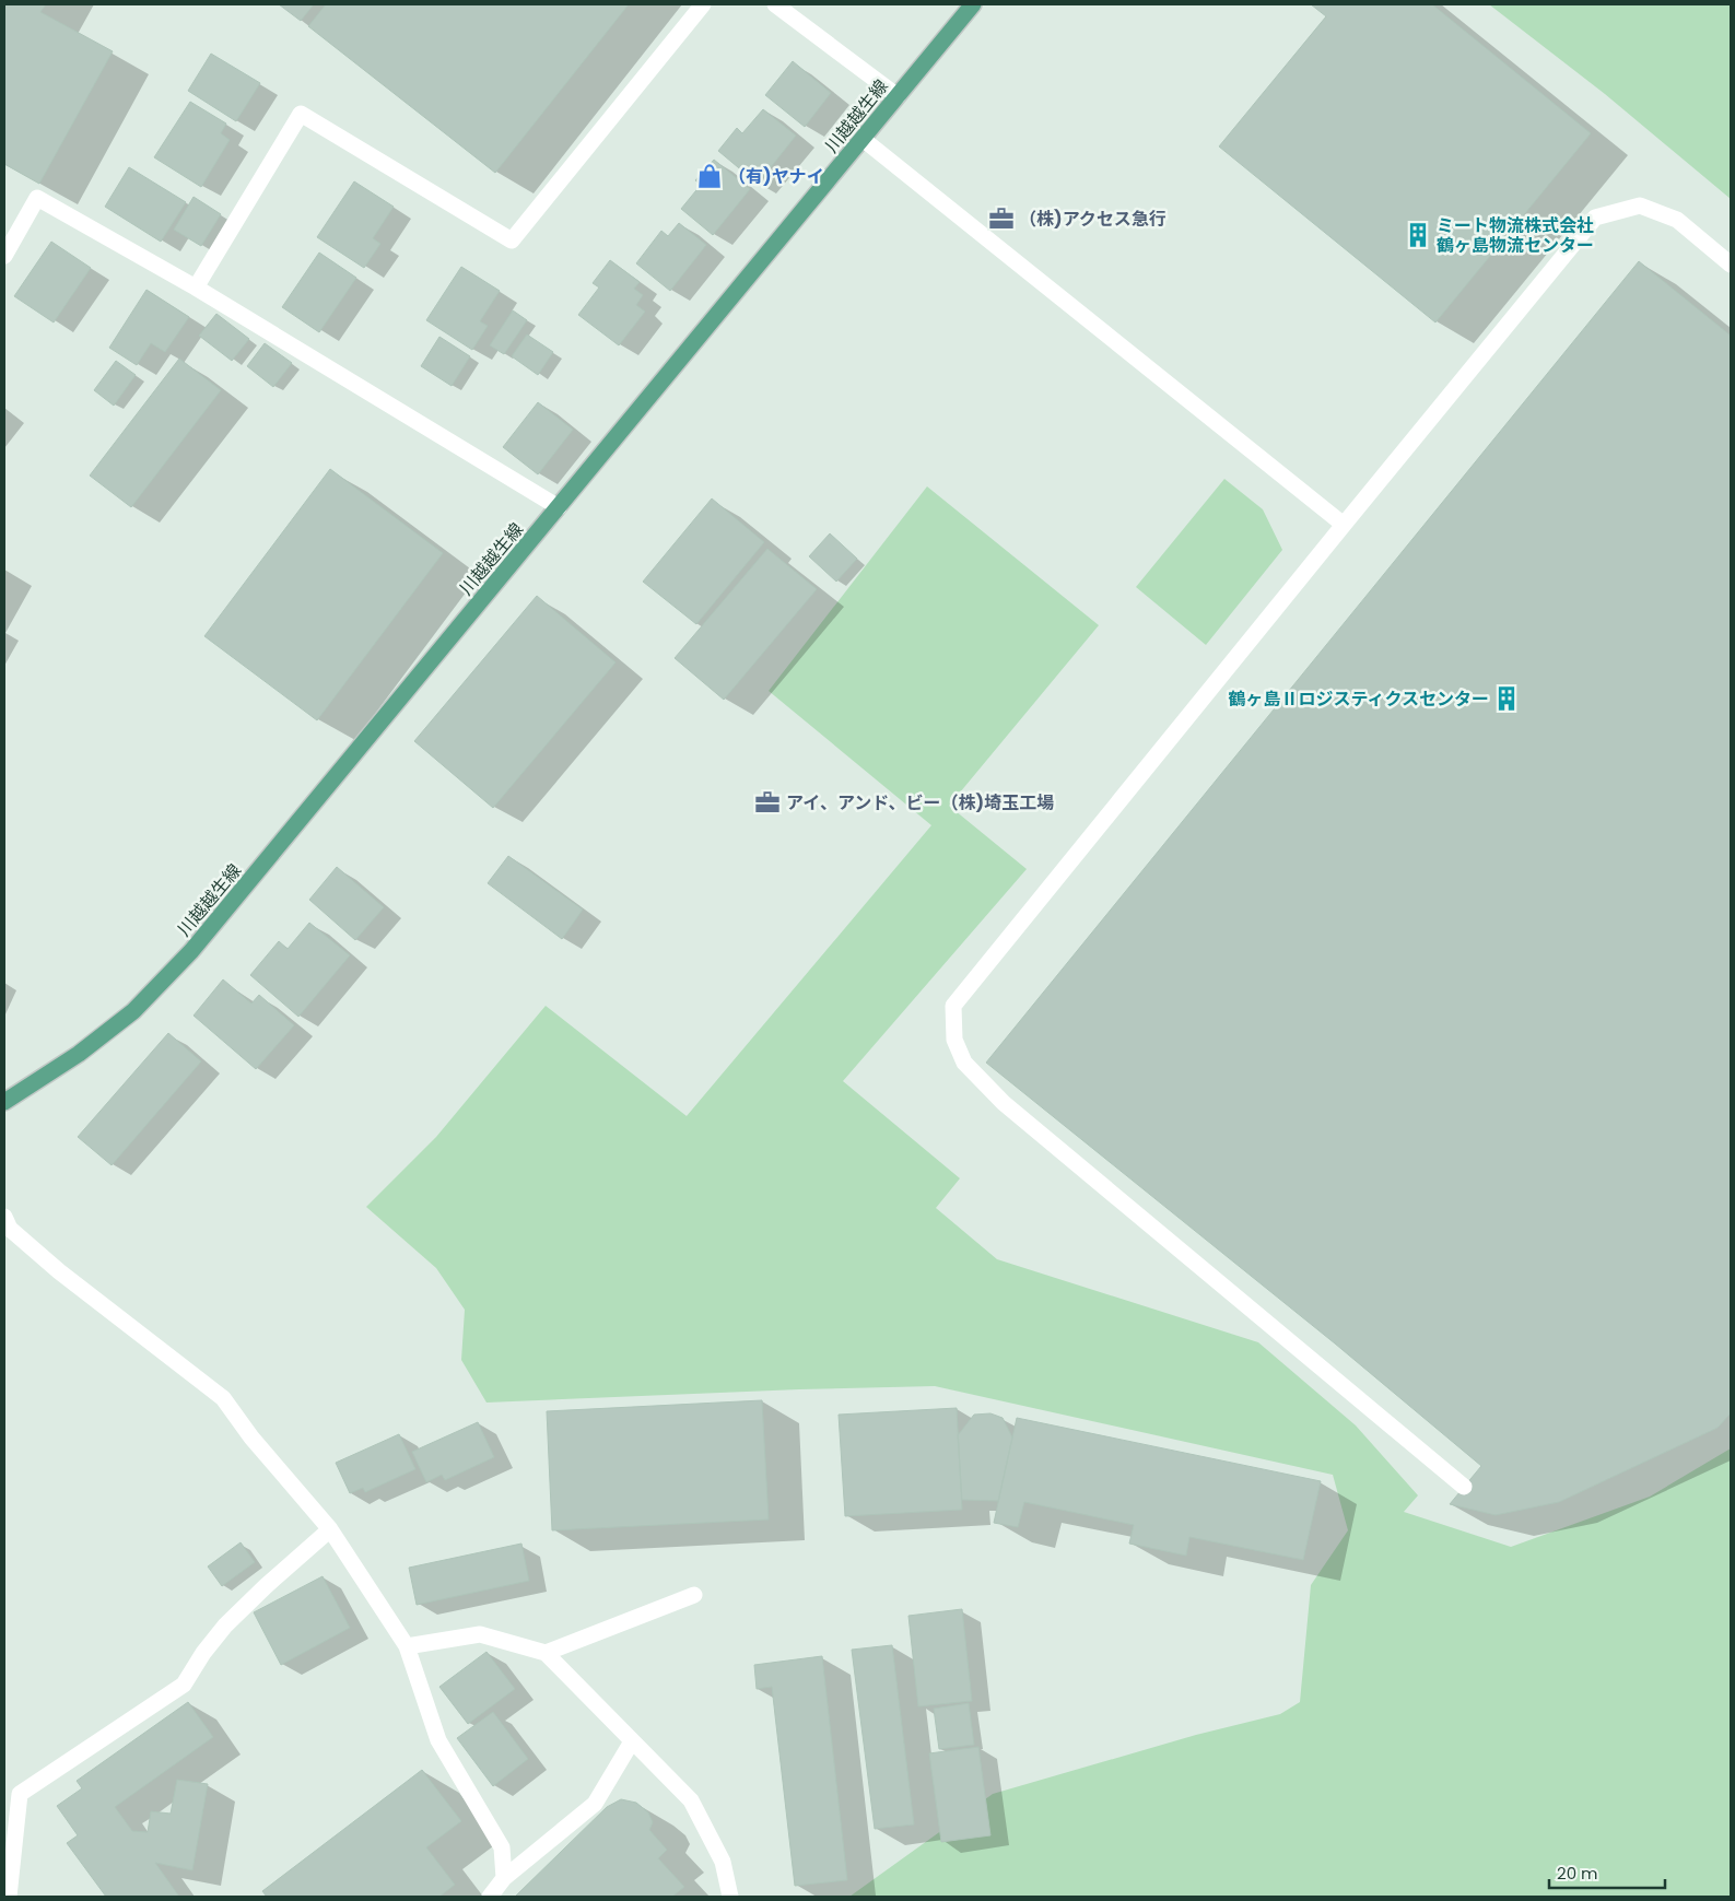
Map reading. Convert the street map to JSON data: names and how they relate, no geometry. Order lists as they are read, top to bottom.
{
  "streets": {
    "main road": ["川越越生線"]
  },
  "places": {
    "shop": ["（有)ヤナイ"],
    "office": ["（株)アクセス急行", "アイ、アンド、ビー（株)埼玉工場"],
    "building": ["ミート物流株式会社 鶴ヶ島物流センター", "鶴ヶ島Ⅱロジスティクスセンター"]
  },
  "scale_bar": "20 m"
}
